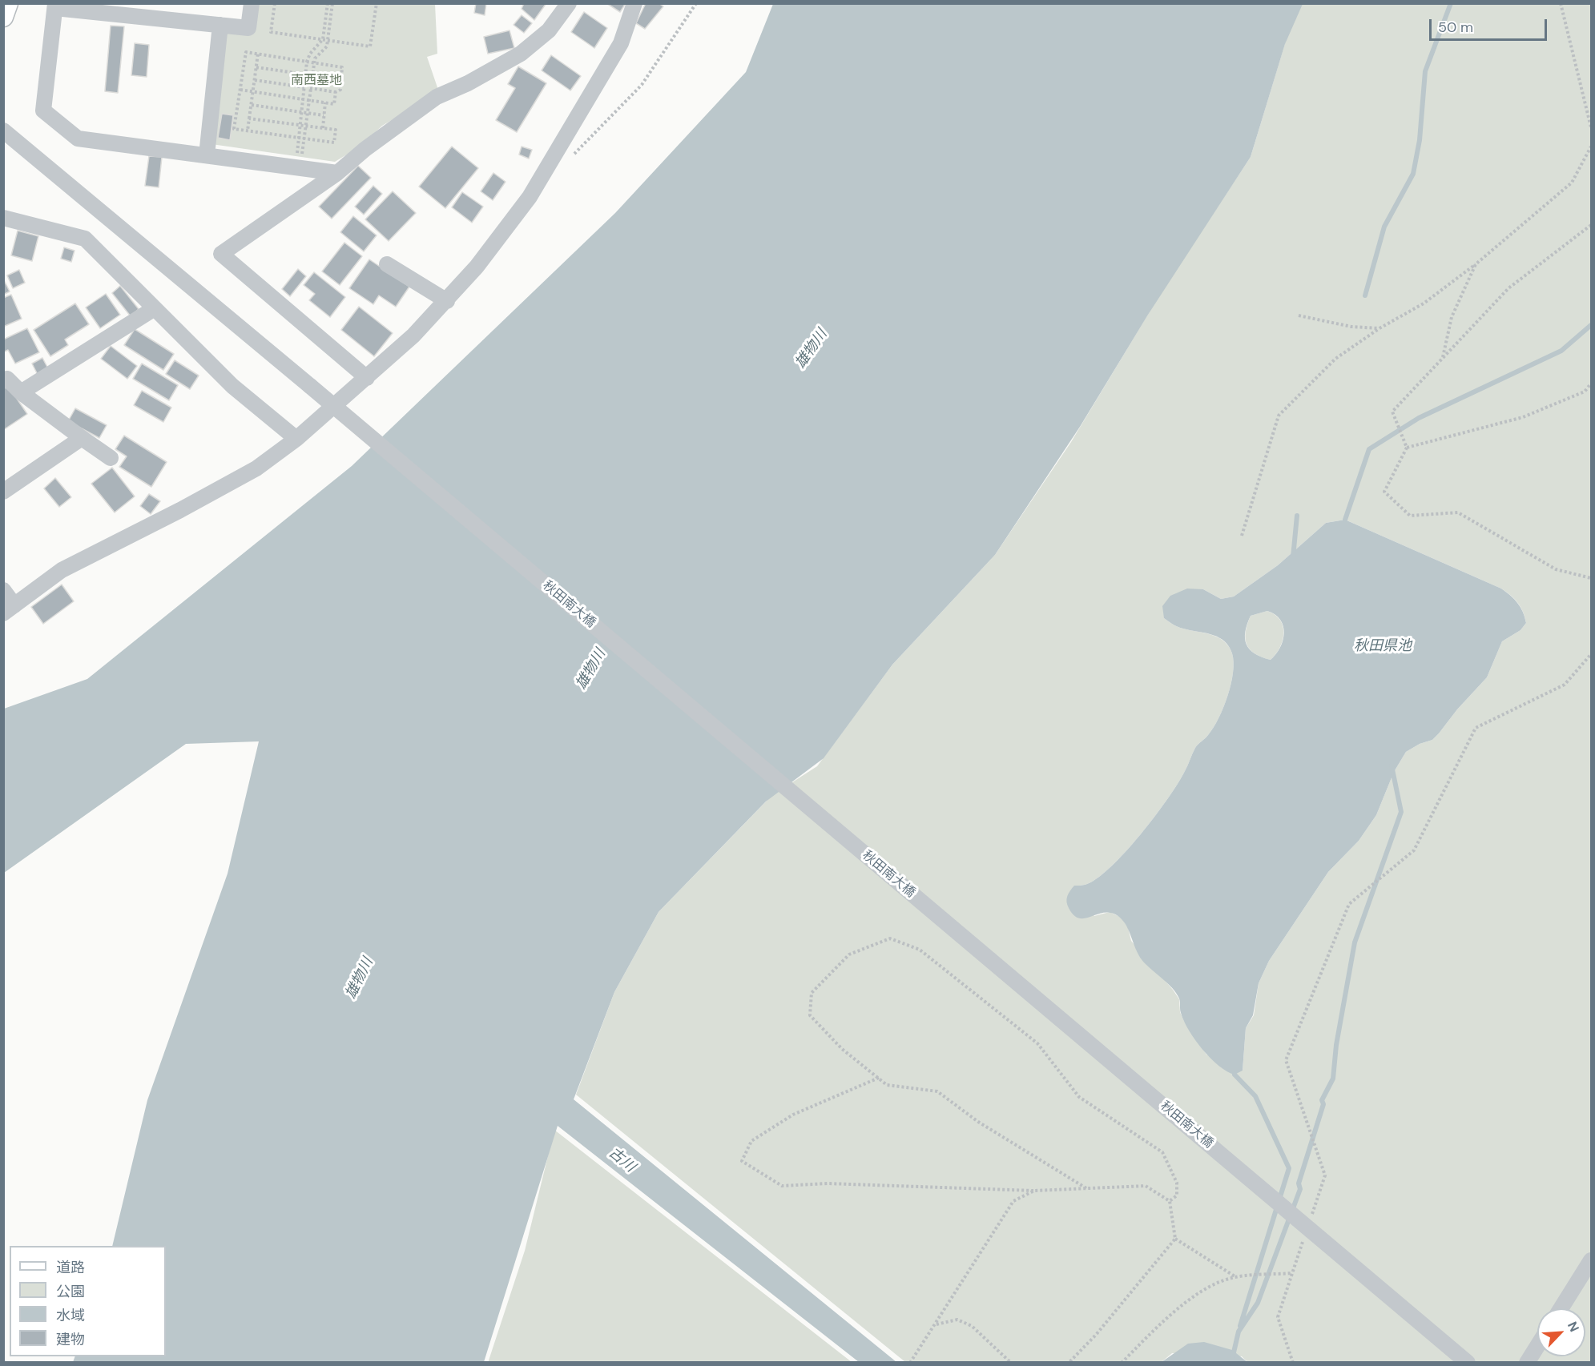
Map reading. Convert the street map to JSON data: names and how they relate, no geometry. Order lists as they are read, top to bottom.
{
  "streets": {
    "street": ["秋田南大橋"]
  },
  "water": ["雄物川", "秋田県池", "古川"],
  "parks": ["南西墓地"],
  "legend": [
    "道路",
    "公園",
    "水域",
    "建物"
  ],
  "scale_bar": "50 m",
  "north": "top right"
}
